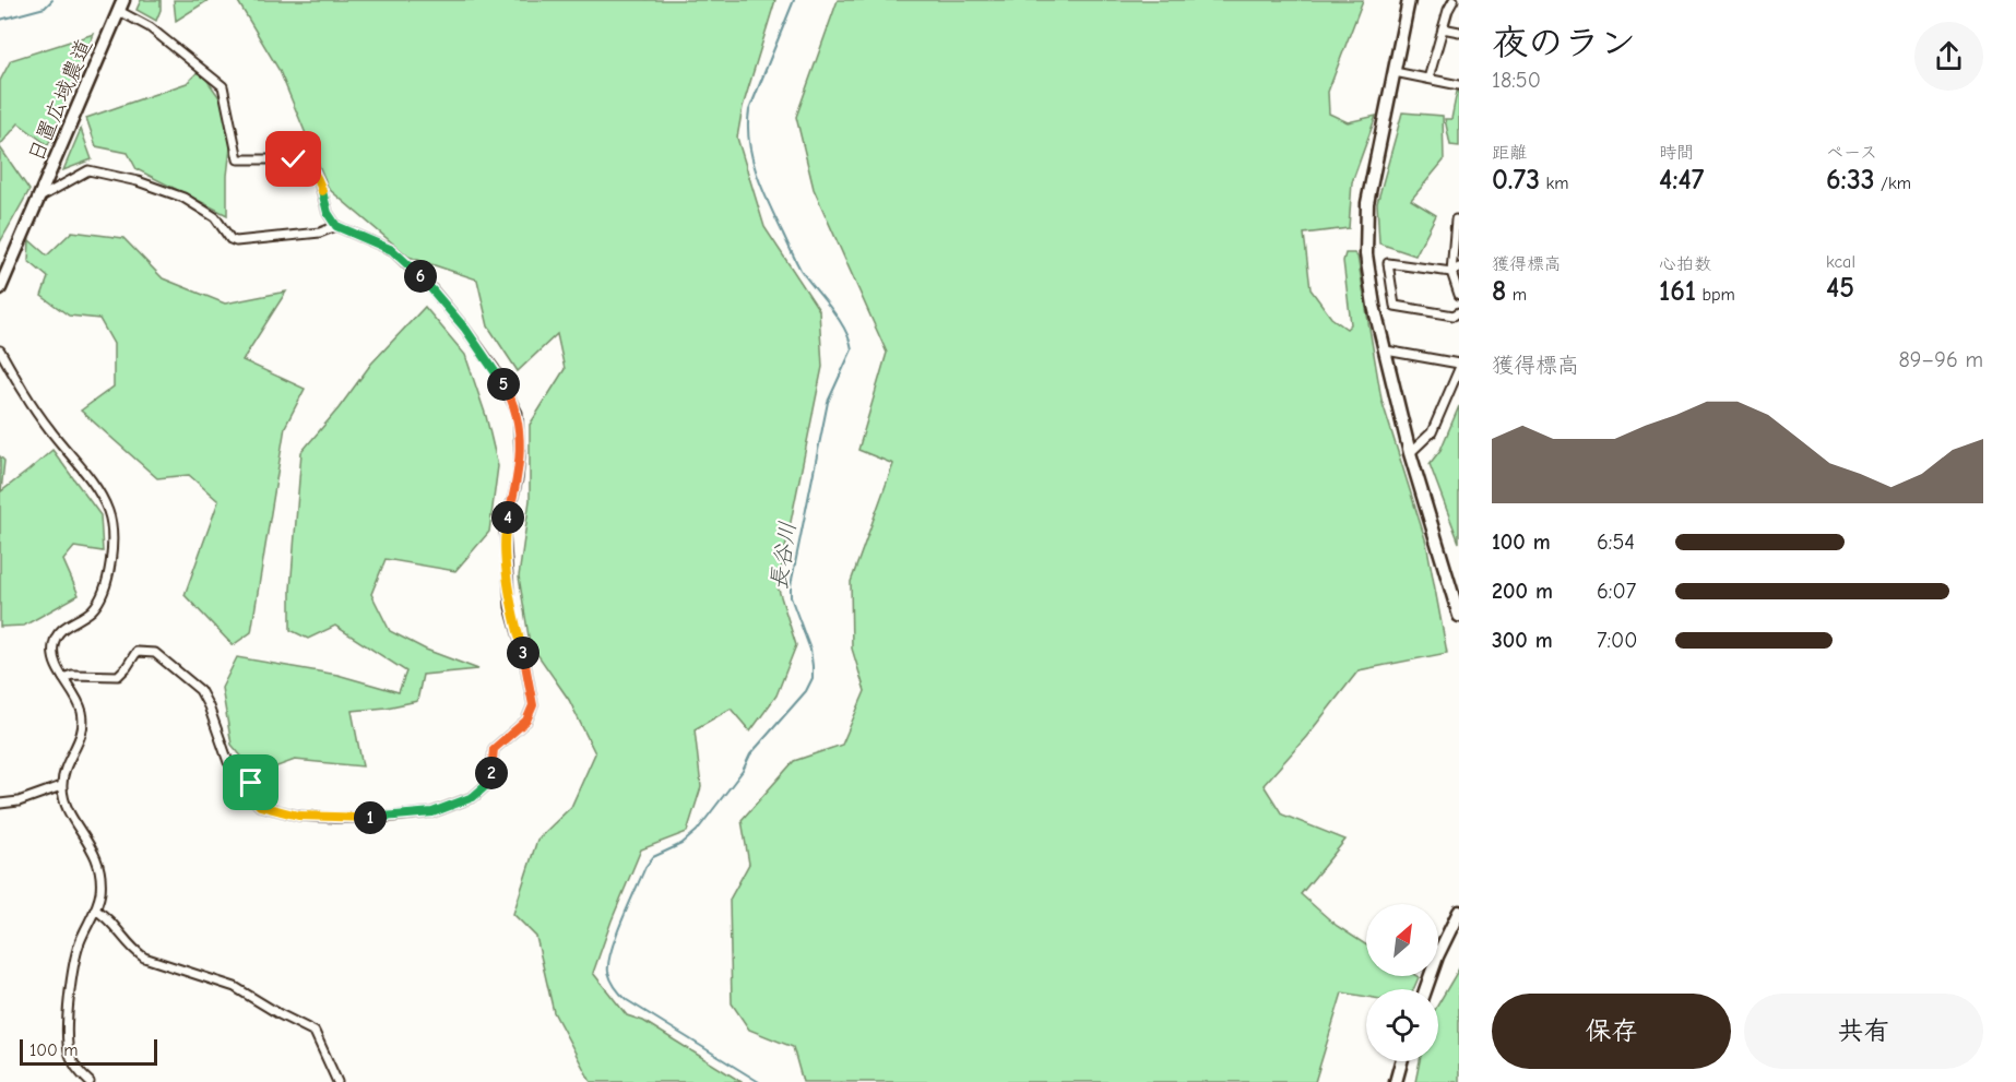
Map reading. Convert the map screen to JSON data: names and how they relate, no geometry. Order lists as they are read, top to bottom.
{
  "streets": {
    "street": ["日置広域農道"]
  },
  "water": ["長谷川"],
  "scale_bar": "100 m",
  "north": "top right",
  "page": {
    "heading": ["夜のラン", "18:50"],
    "stats": [
      ["距離", "0.73 km"],
      ["時間", "4:47"],
      ["ペース", "6:33 /km"],
      ["獲得標高", "8 m"],
      ["心拍数", "161 bpm"],
      ["kcal", "45"]
    ],
    "pins": [
      "6",
      "5",
      "4",
      "3",
      "2",
      "1"
    ],
    "chart": ["獲得標高", "89–96 m"],
    "list": [
      {
        "name": "100 m",
        "note": "6:54"
      },
      {
        "name": "200 m",
        "note": "6:07"
      },
      {
        "name": "300 m",
        "note": "7:00"
      }
    ],
    "buttons": ["保存", "共有"],
    "scale": "100 m"
  }
}
